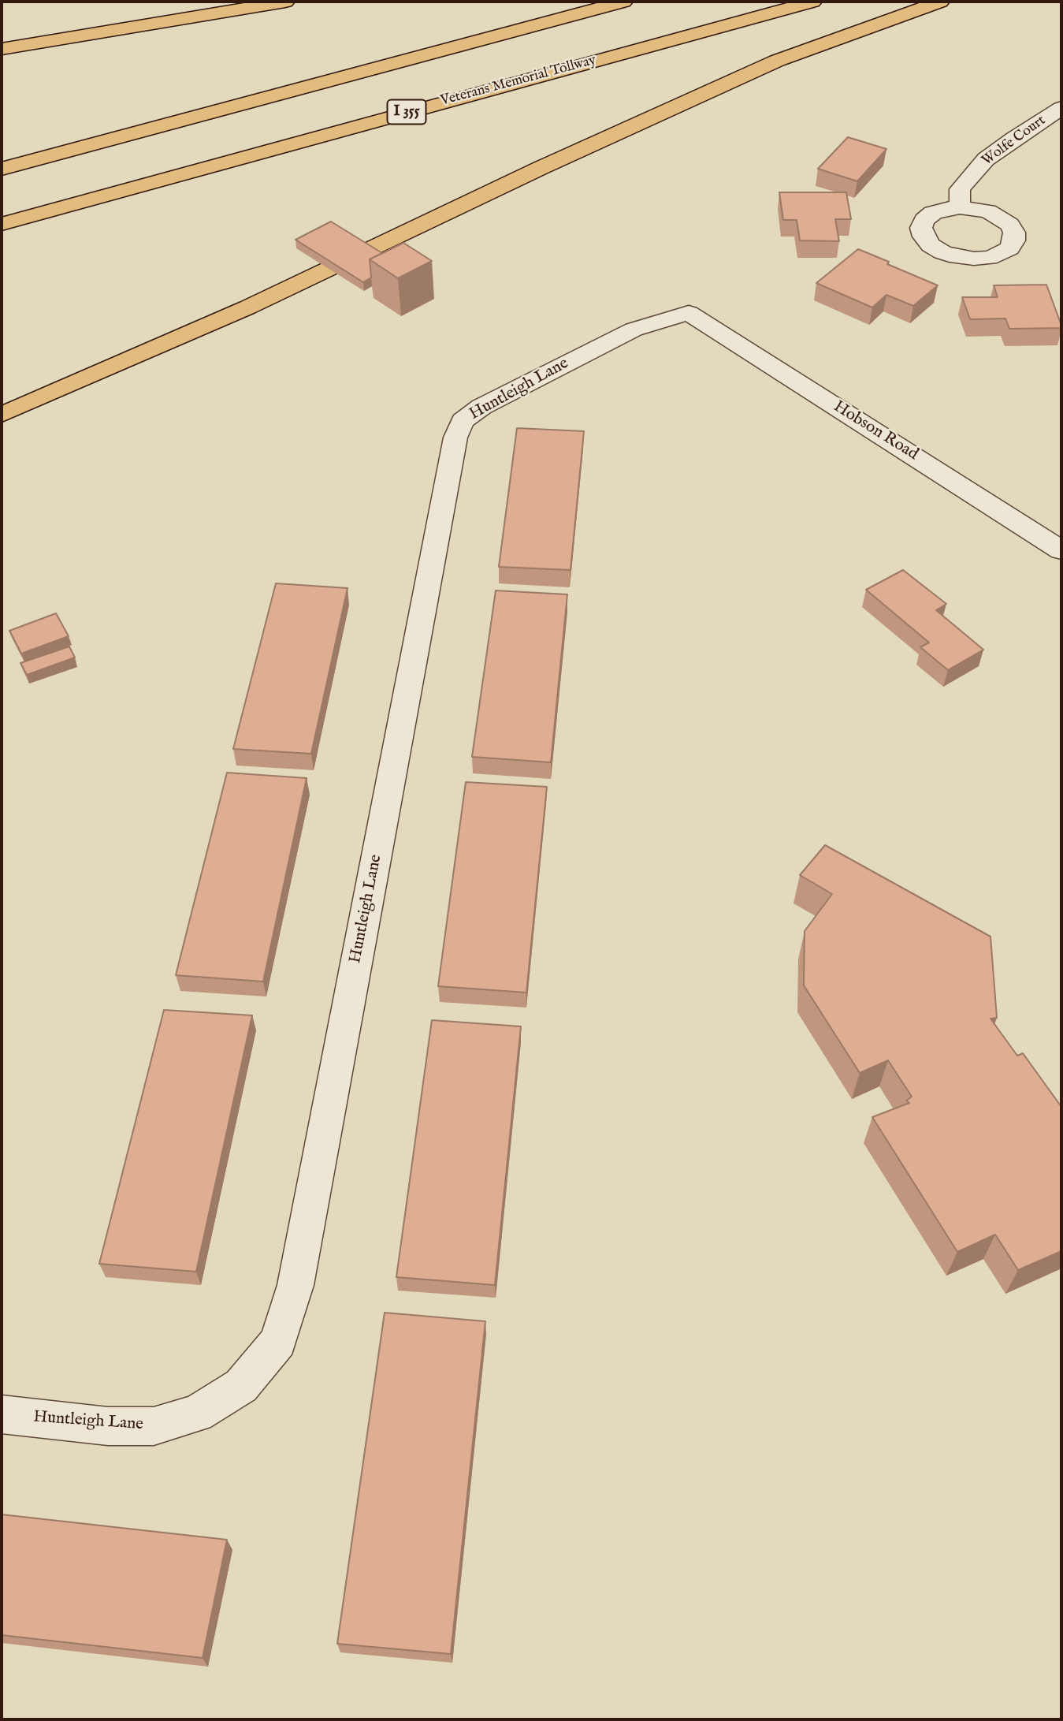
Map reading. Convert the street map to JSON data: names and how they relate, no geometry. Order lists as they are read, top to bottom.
{
  "streets": {
    "highway": ["Veterans Memorial Tollway", "I 355"],
    "street": ["Wolfe Court", "Huntleigh Lane", "Hobson Road"]
  },
  "crossings": [
    ["Huntleigh Lane", "Hobson Road"]
  ]
}
